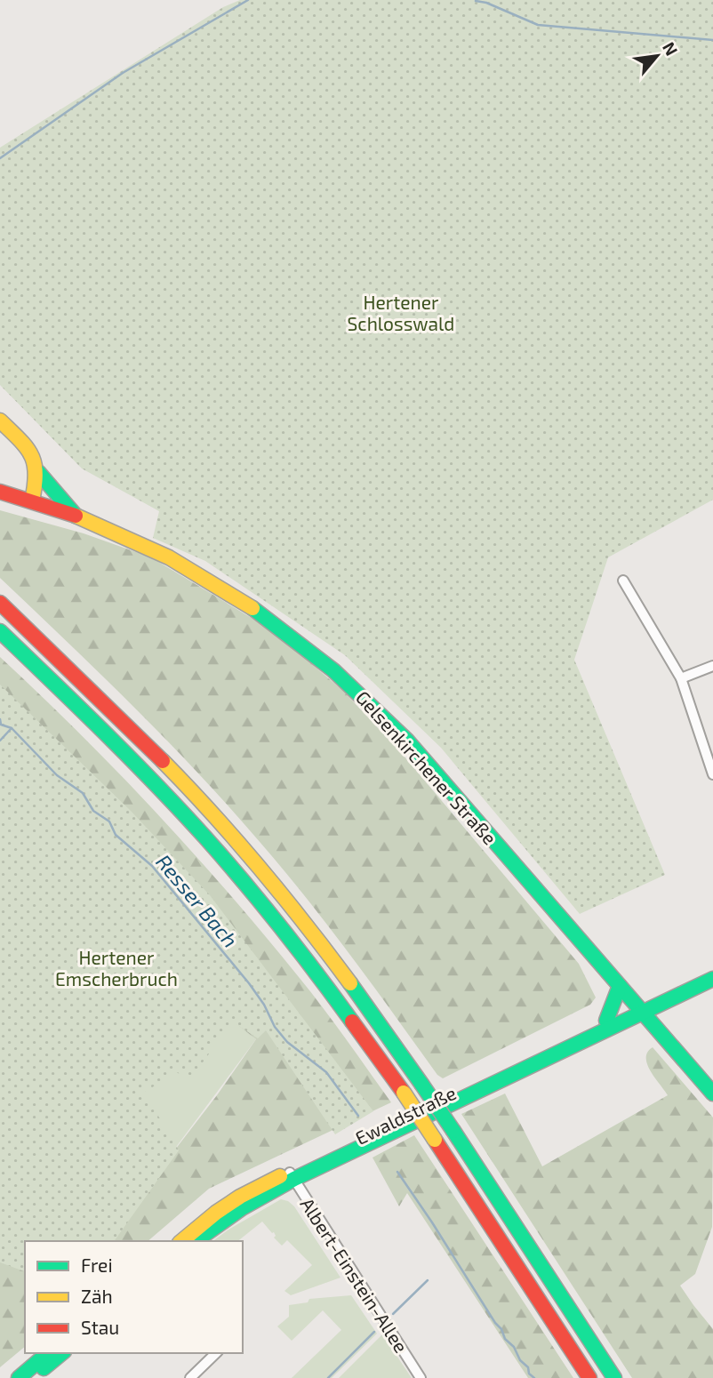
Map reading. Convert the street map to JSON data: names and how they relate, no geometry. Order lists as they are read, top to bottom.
{
  "streets": {
    "main road": ["Gelsenkirchener Straße", "Ewaldstraße"],
    "street": ["Albert-Einstein-Allee"]
  },
  "crossings": [
    ["Gelsenkirchener Straße", "Ewaldstraße"],
    ["Ewaldstraße", "Albert-Einstein-Allee"]
  ],
  "water": ["Resser Bach"],
  "parks": ["Hertener Schlosswald", "Hertener Emscherbruch"],
  "legend": ["Frei", "Zäh", "Stau"],
  "north": "top right"
}
